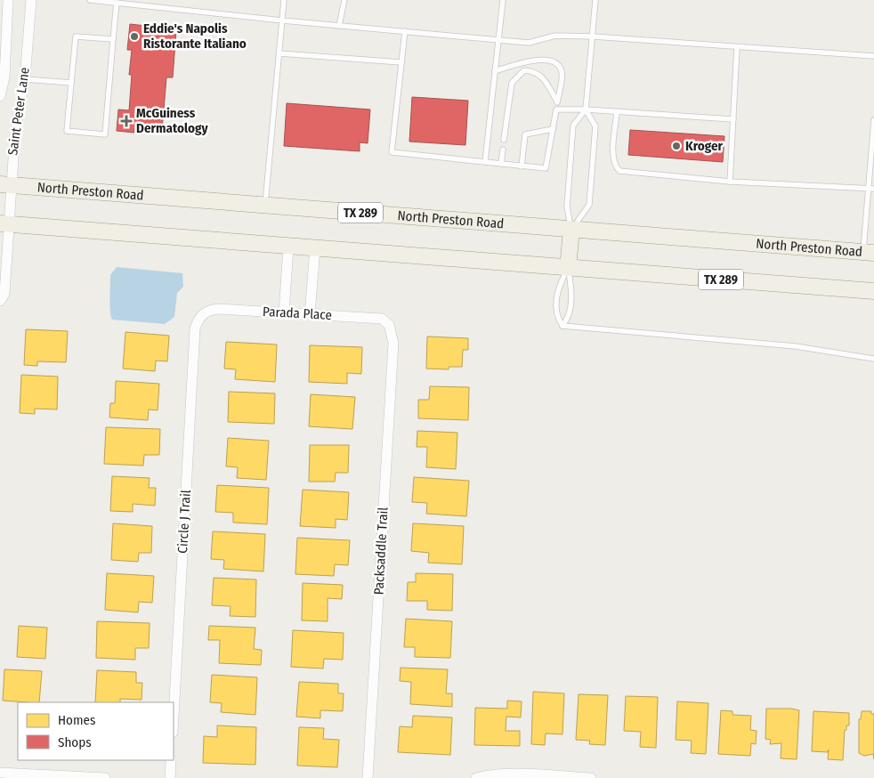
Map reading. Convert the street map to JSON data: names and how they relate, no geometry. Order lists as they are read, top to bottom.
{
  "streets": {
    "main road": ["North Preston Road", "TX 289"],
    "street": [
      "Saint Peter Lane",
      "Parada Place",
      "Circle J Trail",
      "Packsaddle Trail"
    ]
  },
  "crossings": [
    ["Saint Peter Lane", "North Preston Road"],
    ["Saint Peter Lane", "TX 289"],
    ["Parada Place", "Circle J Trail"],
    ["Parada Place", "Packsaddle Trail"]
  ],
  "places": {
    "other": ["Eddie's Napolis Ristorante Italiano", "Kroger"],
    "health": ["McGuiness Dermatology"]
  },
  "legend": ["Homes", "Shops"]
}
